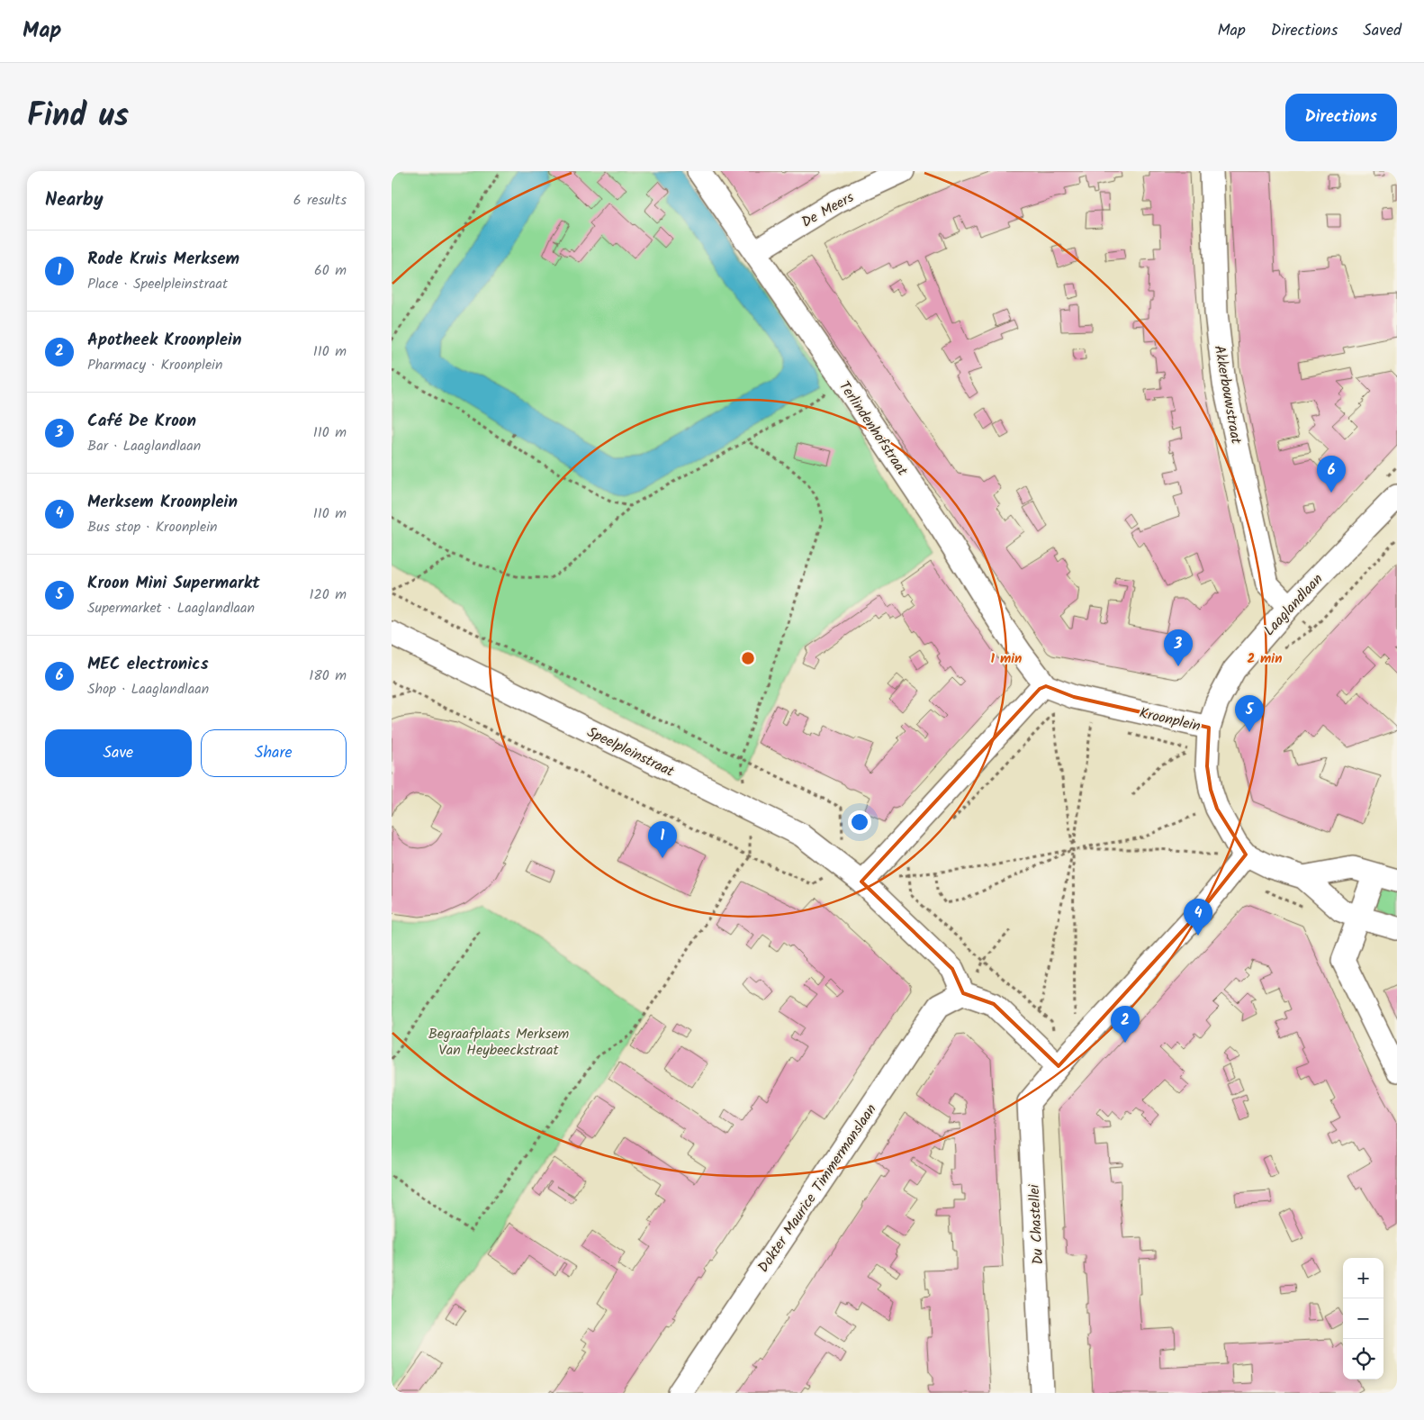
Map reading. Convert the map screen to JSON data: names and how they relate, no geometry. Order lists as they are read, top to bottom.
{
  "streets": {
    "street": [
      "De Meers",
      "Akkerbouwstraat",
      "Terlindenhofstraat",
      "Laaglandlaan",
      "Kroonplein",
      "Speelpleinstraat",
      "Dokter Maurice Timmermanslaan",
      "Du Chastellei"
    ]
  },
  "crossings": [
    ["De Meers", "Terlindenhofstraat"],
    ["Akkerbouwstraat", "Laaglandlaan"],
    ["Terlindenhofstraat", "Kroonplein"],
    ["Laaglandlaan", "Kroonplein"]
  ],
  "parks": ["Begraafplaats Merksem Van Heybeeckstraat"],
  "page": {
    "header": "Map",
    "nav": ["Map", "Directions", "Saved"],
    "title": "Find us",
    "buttons": [
      "Directions",
      ["Save", "Share"]
    ],
    "heading": ["Nearby", "6 results"],
    "list": [
      {
        "mark": "1",
        "name": "Rode Kruis Merksem",
        "note": "Place · Speelpleinstraat",
        "value": "60 m"
      },
      {
        "mark": "2",
        "name": "Apotheek Kroonplein",
        "note": "Pharmacy · Kroonplein",
        "value": "110 m"
      },
      {
        "mark": "3",
        "name": "Café De Kroon",
        "note": "Bar · Laaglandlaan",
        "value": "110 m"
      },
      {
        "mark": "4",
        "name": "Merksem Kroonplein",
        "note": "Bus stop · Kroonplein",
        "value": "110 m"
      },
      {
        "mark": "5",
        "name": "Kroon Mini Supermarkt",
        "note": "Supermarket · Laaglandlaan",
        "value": "120 m"
      },
      {
        "mark": "6",
        "name": "MEC electronics",
        "note": "Shop · Laaglandlaan",
        "value": "180 m"
      }
    ],
    "pins": [
      "6",
      "3",
      "5",
      "1",
      "4",
      "2"
    ],
    "map_buttons": ["+", "−"]
  },
  "rings": ["1 min", "2 min"]
}
